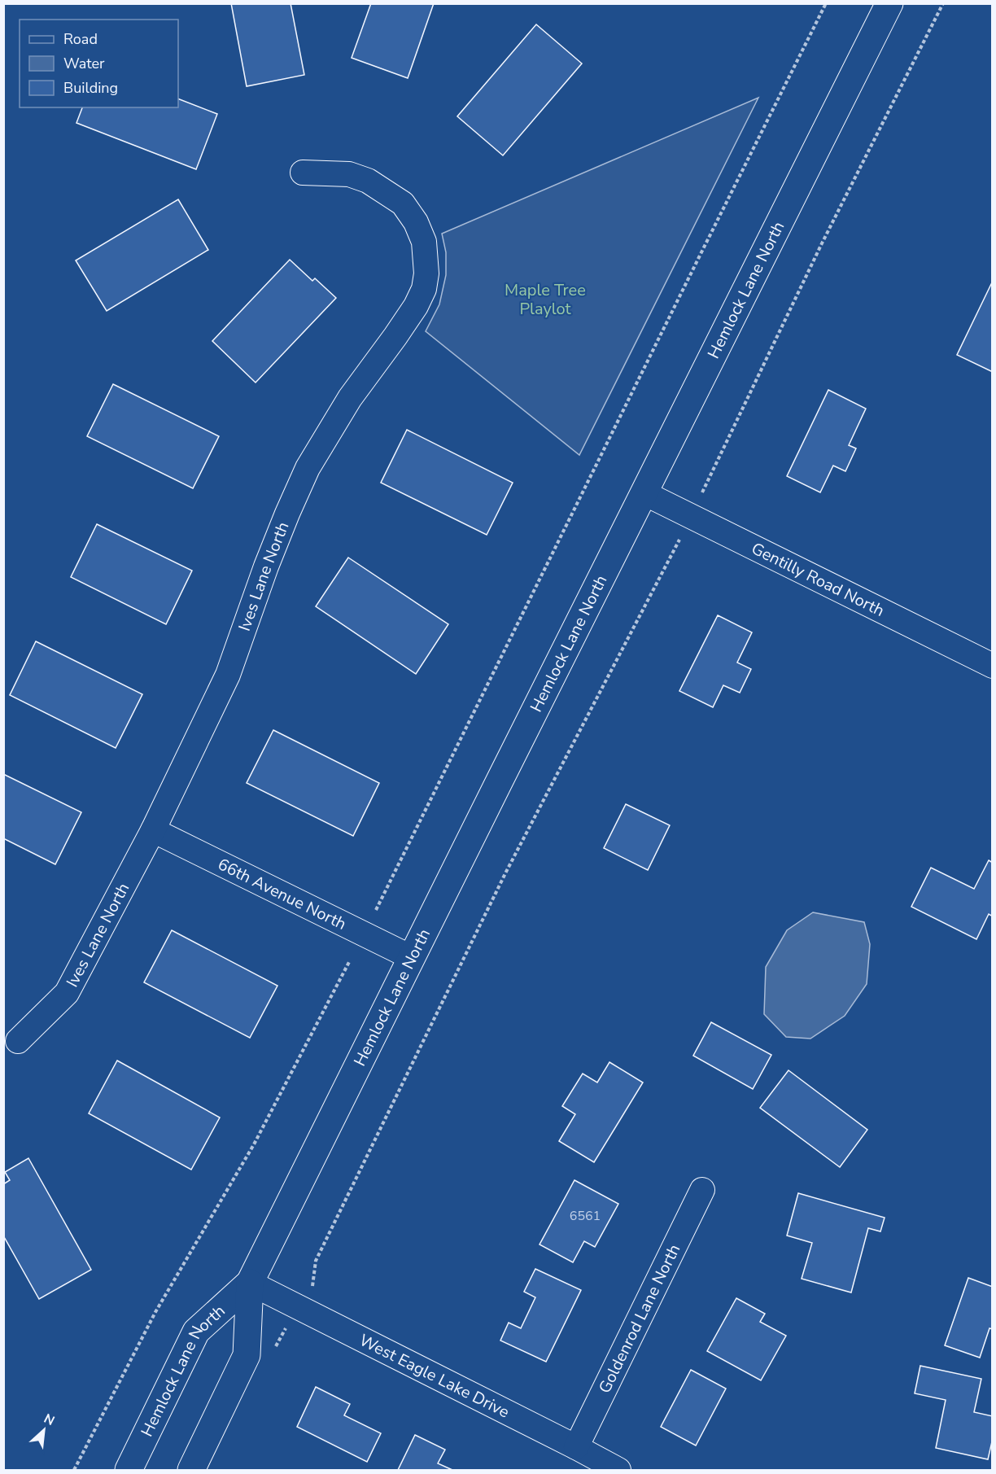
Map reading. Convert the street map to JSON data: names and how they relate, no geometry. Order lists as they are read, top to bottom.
{
  "streets": {
    "main road": ["Hemlock Lane North"],
    "street": [
      "Ives Lane North",
      "Gentilly Road North",
      "66th Avenue North",
      "Goldenrod Lane North",
      "West Eagle Lake Drive"
    ]
  },
  "crossings": [
    ["Hemlock Lane North", "Gentilly Road North"],
    ["Hemlock Lane North", "66th Avenue North"],
    ["Hemlock Lane North", "West Eagle Lake Drive"],
    ["Ives Lane North", "66th Avenue North"],
    ["Goldenrod Lane North", "West Eagle Lake Drive"]
  ],
  "parks": ["Maple Tree Playlot"],
  "house_numbers": ["6561"],
  "legend": ["Road", "Water", "Building"],
  "north": "top right"
}
